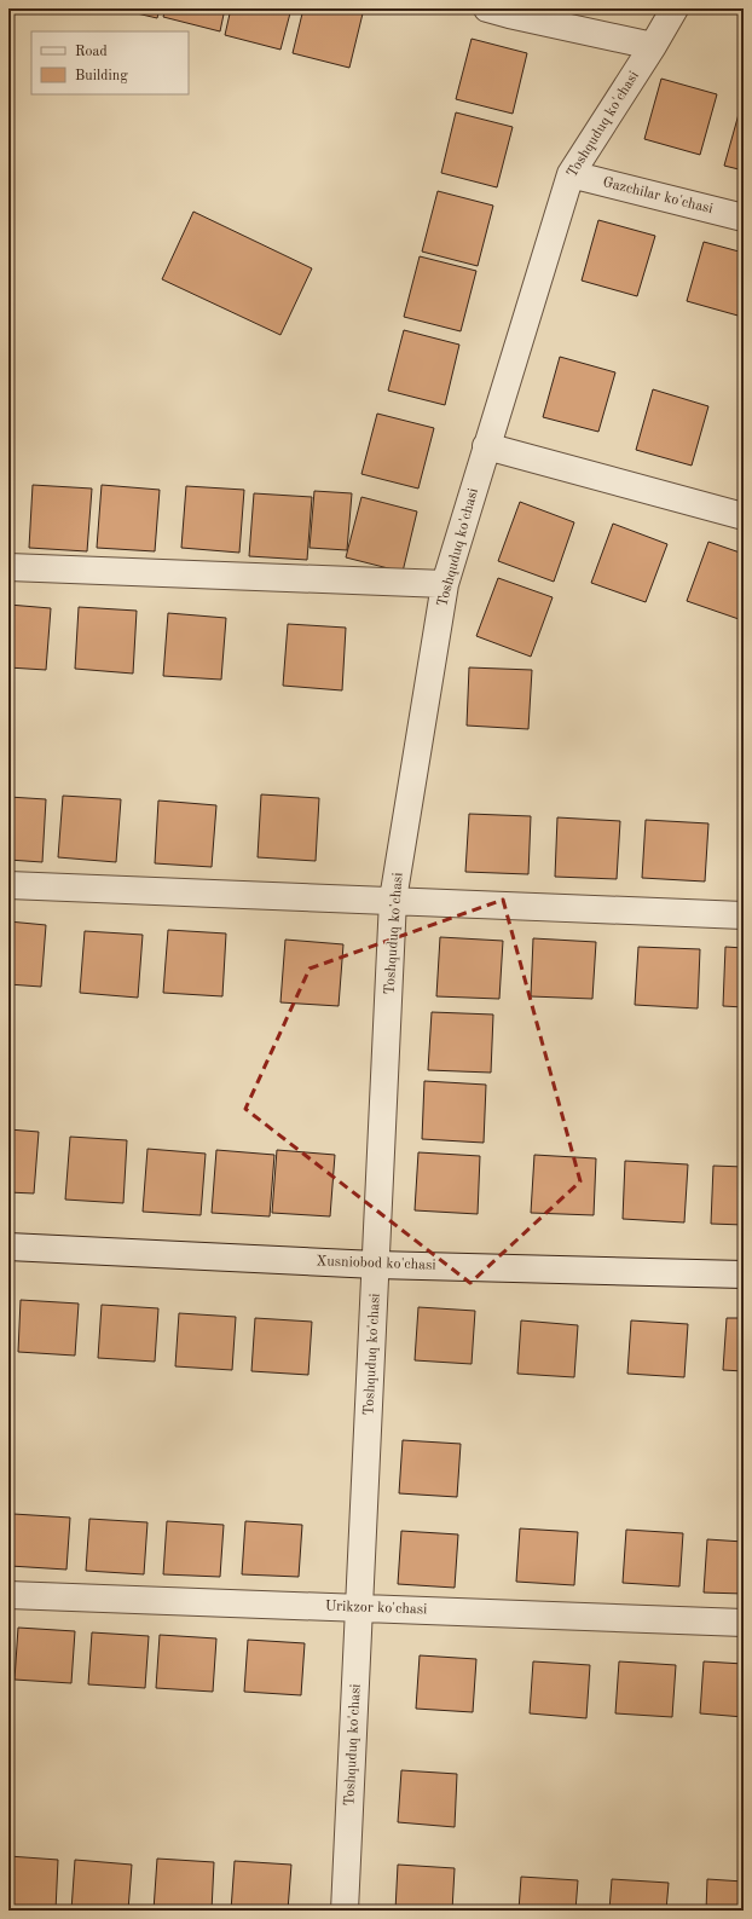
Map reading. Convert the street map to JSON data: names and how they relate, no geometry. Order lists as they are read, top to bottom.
{
  "streets": {
    "street": [
      "Toshquduq ko'chasi",
      "Gazchilar ko'chasi",
      "Xusniobod ko'chasi",
      "Urikzor ko'chasi"
    ]
  },
  "crossings": [
    ["Toshquduq ko'chasi", "Gazchilar ko'chasi"],
    ["Toshquduq ko'chasi", "Xusniobod ko'chasi"],
    ["Toshquduq ko'chasi", "Urikzor ko'chasi"]
  ],
  "legend": ["Road", "Building"]
}
